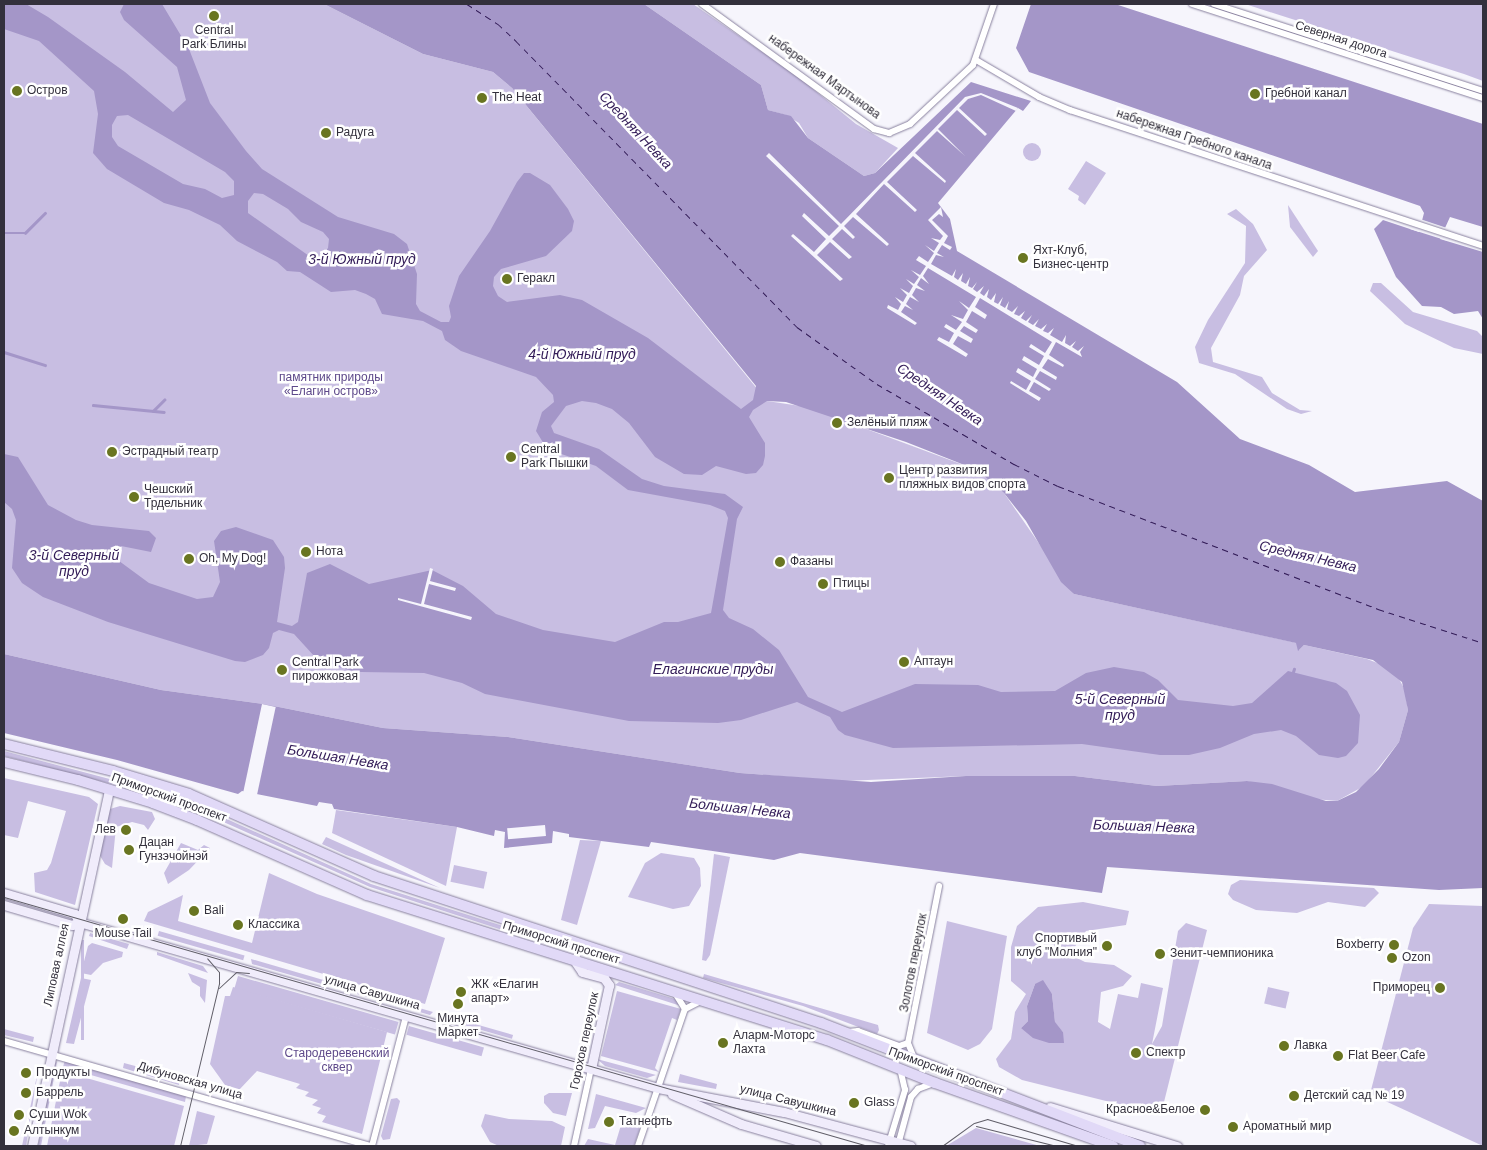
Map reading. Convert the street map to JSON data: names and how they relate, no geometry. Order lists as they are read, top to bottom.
{
  "streets": {
    "main road": [
      "Приморский проспект",
      "Липовая аллея",
      "улица Савушкина",
      "Горохов переулок"
    ],
    "street": [
      "Северная дорога",
      "набережная Мартынова",
      "набережная Гребного канала",
      "Золотов переулок",
      "Дибуновская улица"
    ]
  },
  "crossings": [
    ["набережная Мартынова", "набережная Гребного канала"],
    ["Приморский проспект", "Липовая аллея"],
    ["Приморский проспект", "Горохов переулок"],
    ["Липовая аллея", "улица Савушкина"],
    ["Липовая аллея", "Дибуновская улица"],
    ["улица Савушкина", "Горохов переулок"],
    ["улица Савушкина", "Дибуновская улица"]
  ],
  "water": [
    "Средняя Невка",
    "3-й Южный пруд",
    "4-й Южный пруд",
    "3-й Северный пруд",
    "Елагинские пруды",
    "5-й Северный пруд",
    "Большая Невка"
  ],
  "parks": ["памятник природы «Елагин остров»", "Стародеревенский сквер"],
  "places": [
    "Central Park Блины",
    "Остров",
    "Гребной канал",
    "The Heat",
    "Радуга",
    "Яхт-Клуб, Бизнес-центр",
    "Геракл",
    "Зелёный пляж",
    "Эстрадный театр",
    "Central Park Пышки",
    "Центр развития пляжных видов спорта",
    "Чешский Трдельник",
    "Нота",
    "Oh, My Dog!",
    "Фазаны",
    "Птицы",
    "Аптаун",
    "Central Park пирожковая",
    "Лев",
    "Дацан Гунзэчойнэй",
    "Bali",
    "Mouse Tail",
    "Классика",
    "Boxberry",
    "Спортивый клуб \"Молния\"",
    "Зенит-чемпионика",
    "Ozon",
    "Приморец",
    "ЖК «Елагин апарт»",
    "Минута Маркет",
    "Аларм-Моторс Лахта",
    "Лавка",
    "Спектр",
    "Flat Beer Cafe",
    "Продукты",
    "Баррель",
    "Детский сад № 19",
    "Glass",
    "Красное&Белое",
    "Суши Wok",
    "Татнефть",
    "Ароматный мир",
    "Алтынкум"
  ]
}
